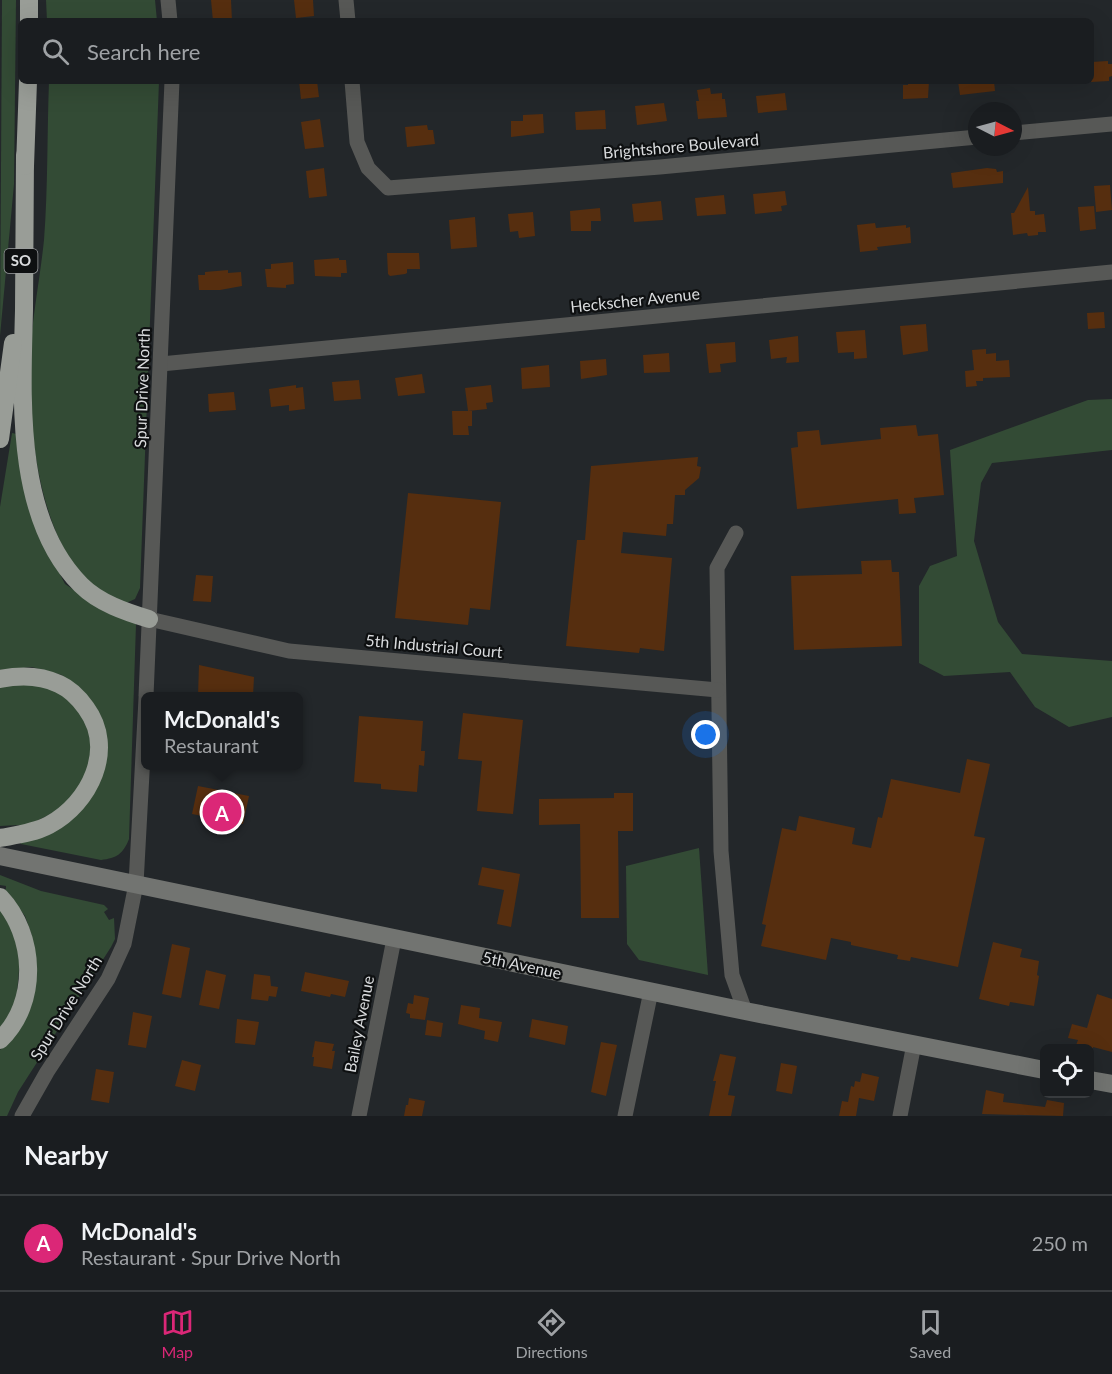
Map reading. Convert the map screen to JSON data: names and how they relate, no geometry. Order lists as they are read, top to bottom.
{
  "streets": {
    "highway": ["SO"],
    "main road": ["5th Avenue"],
    "street": [
      "Brightshore Boulevard",
      "Heckscher Avenue",
      "Spur Drive North",
      "5th Industrial Court",
      "Bailey Avenue"
    ]
  },
  "crossings": [
    ["Heckscher Avenue", "Spur Drive North"],
    ["Spur Drive North", "5th Industrial Court"],
    ["Spur Drive North", "5th Avenue"],
    ["5th Avenue", "Bailey Avenue"]
  ],
  "north": "right",
  "page": {
    "search": "Search here",
    "popup": ["McDonald's", "Restaurant"],
    "pins": "A",
    "heading": "Nearby",
    "list": [
      {
        "mark": "A",
        "name": "McDonald's",
        "note": "Restaurant · Spur Drive North",
        "value": "250 m"
      }
    ],
    "nav": ["Map", "Directions", "Saved"]
  }
}
